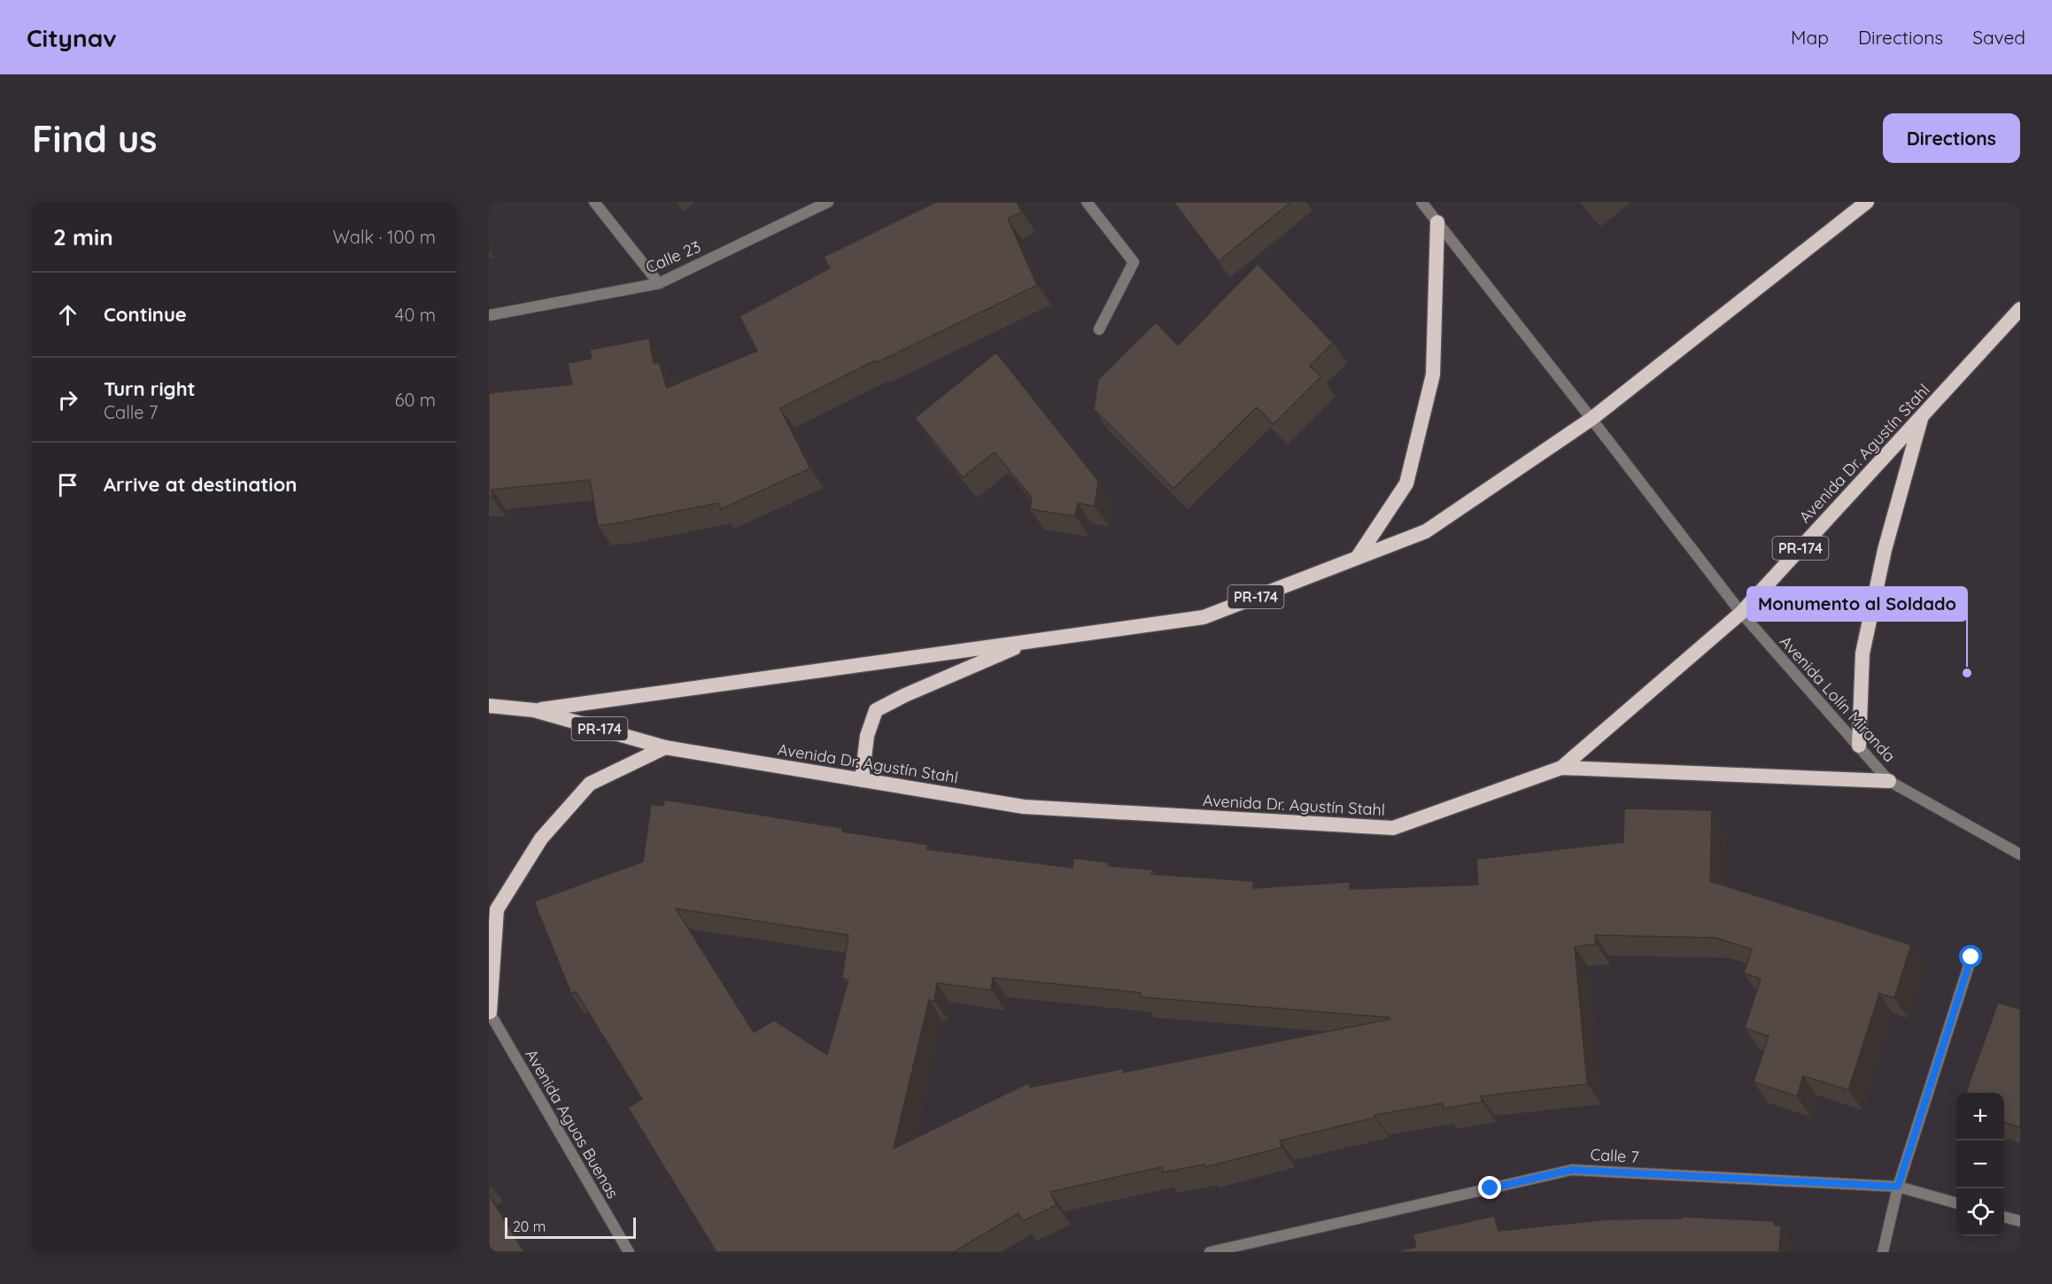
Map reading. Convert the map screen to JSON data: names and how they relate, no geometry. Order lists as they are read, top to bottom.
{
  "streets": {
    "highway": ["Avenida Dr. Agustín Stahl", "PR-174"],
    "street": [
      "Calle 23",
      "Avenida Lolín Miranda",
      "Avenida Aguas Buenas",
      "Calle 7"
    ]
  },
  "crossings": [
    ["Avenida Dr. Agustín Stahl", "Avenida Lolín Miranda"]
  ],
  "places": ["Monumento al Soldado"],
  "scale_bar": "20 m",
  "page": {
    "header": "Citynav",
    "nav": ["Map", "Directions", "Saved"],
    "buttons": "Directions",
    "title": "Find us",
    "heading": ["2 min", "Walk · 100 m"],
    "list": [
      ["Continue", "40 m"],
      ["Turn right", "Calle 7", "60 m"],
      "Arrive at destination"
    ],
    "map_buttons": ["+", "−"],
    "scale": "20 m"
  }
}
